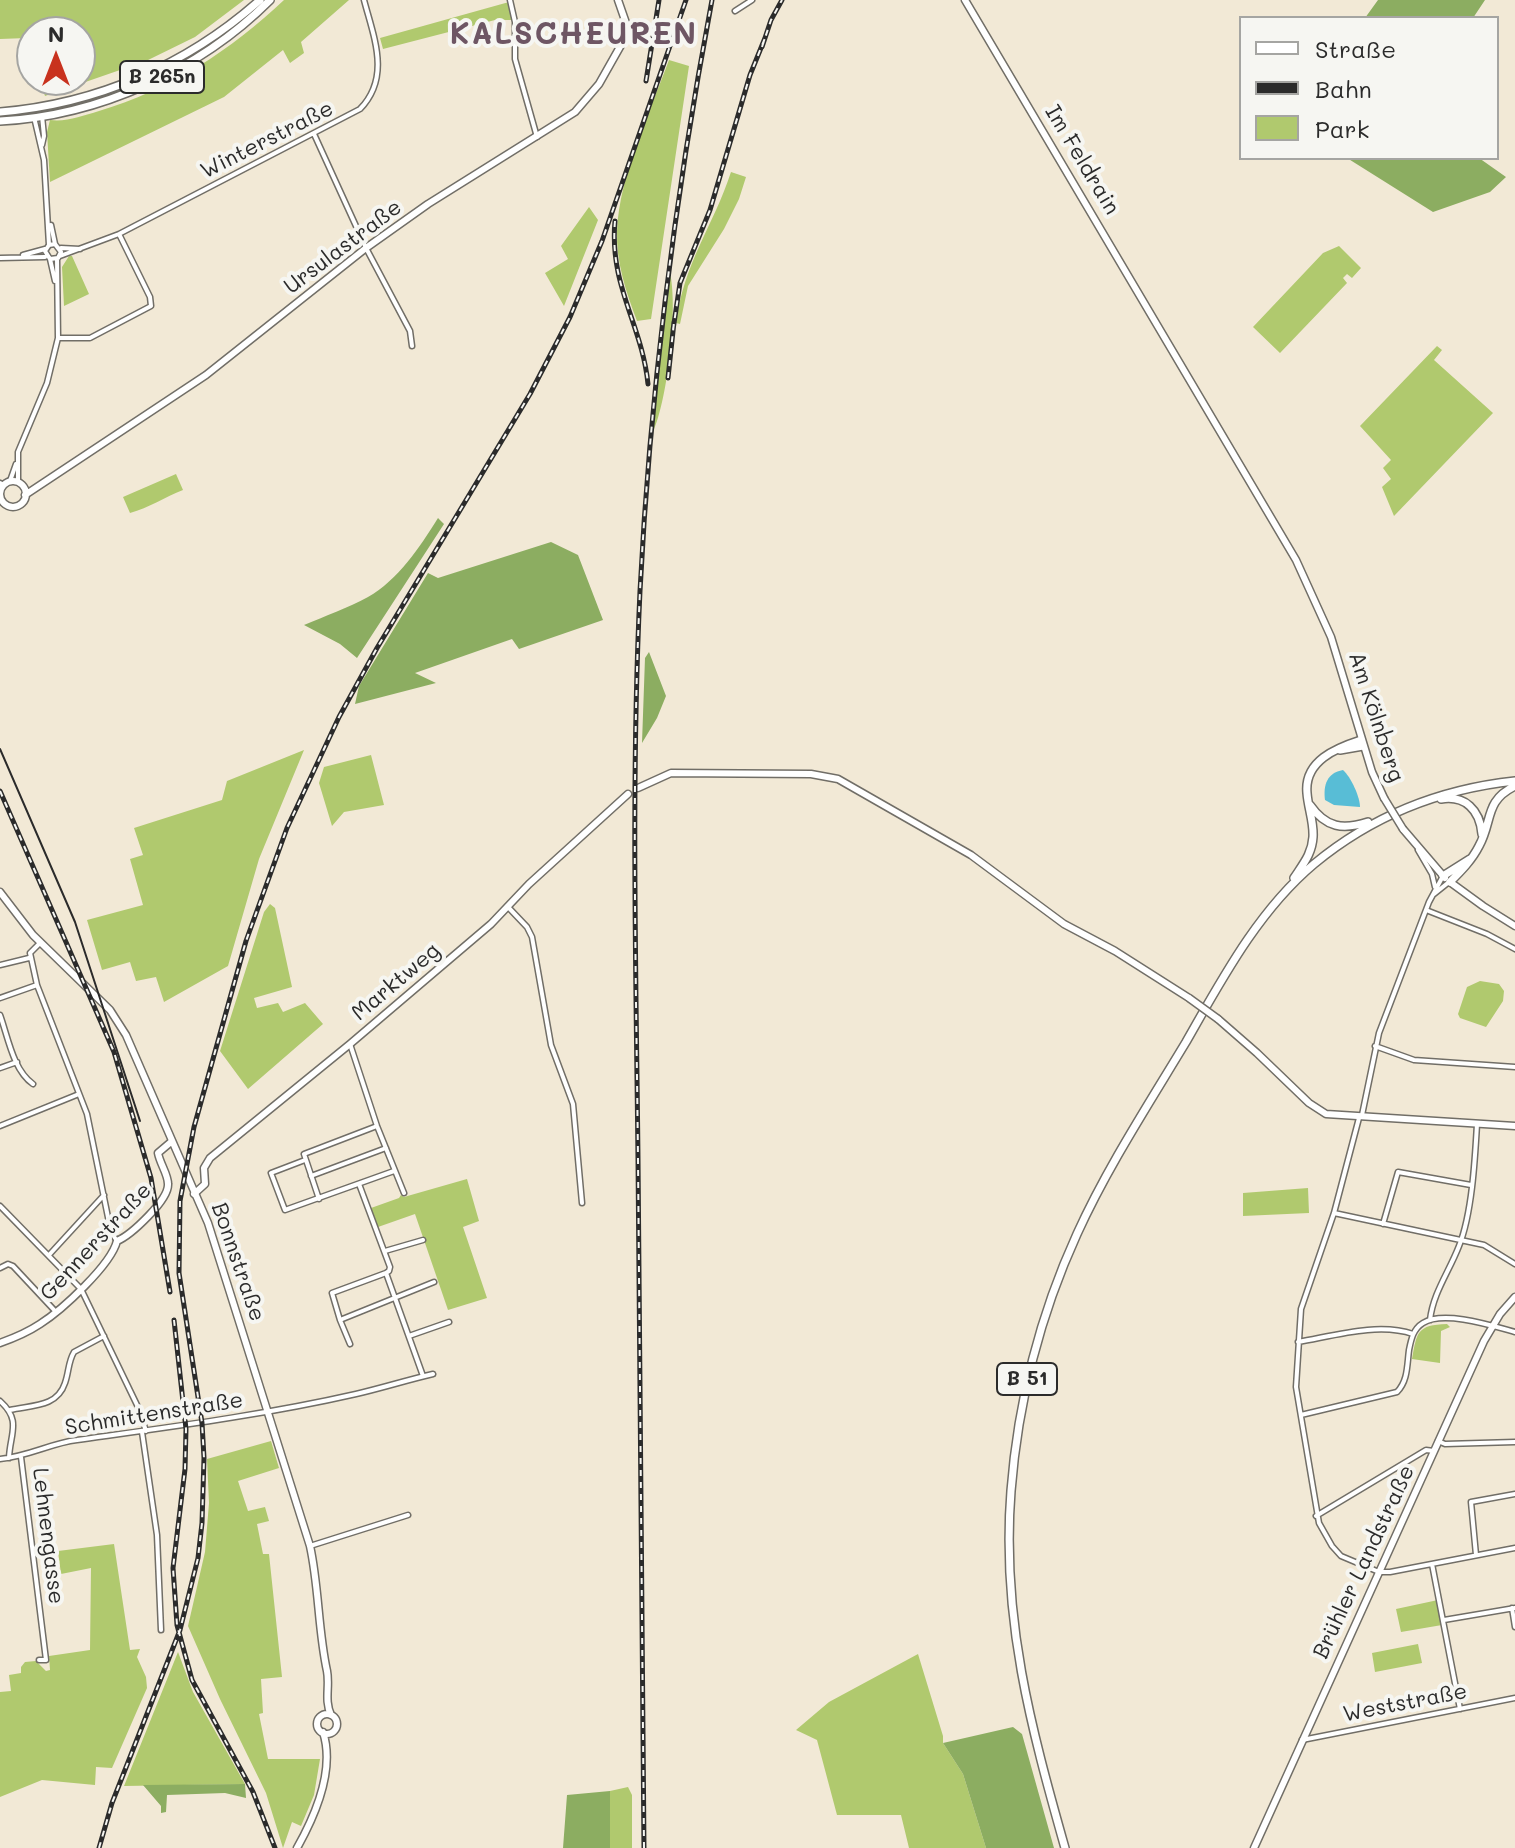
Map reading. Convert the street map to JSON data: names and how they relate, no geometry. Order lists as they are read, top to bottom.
{
  "streets": {
    "main road": ["B 265n", "B 51"],
    "street": [
      "Winterstraße",
      "Im Feldrain",
      "Ursulastraße",
      "Am Kölnberg",
      "Marktweg",
      "Gennerstraße",
      "Bonnstraße",
      "Schmittenstraße",
      "Lehnengasse",
      "Brühler Landstraße",
      "Weststraße"
    ]
  },
  "crossings": [
    ["Im Feldrain", "Am Kölnberg"],
    ["Marktweg", "Bonnstraße"],
    ["Gennerstraße", "Bonnstraße"],
    ["Bonnstraße", "Schmittenstraße"],
    ["Schmittenstraße", "Lehnengasse"],
    ["Brühler Landstraße", "Weststraße"]
  ],
  "districts": ["KALSCHEUREN"],
  "legend": ["Straße", "Bahn", "Park"],
  "north": "top"
}
